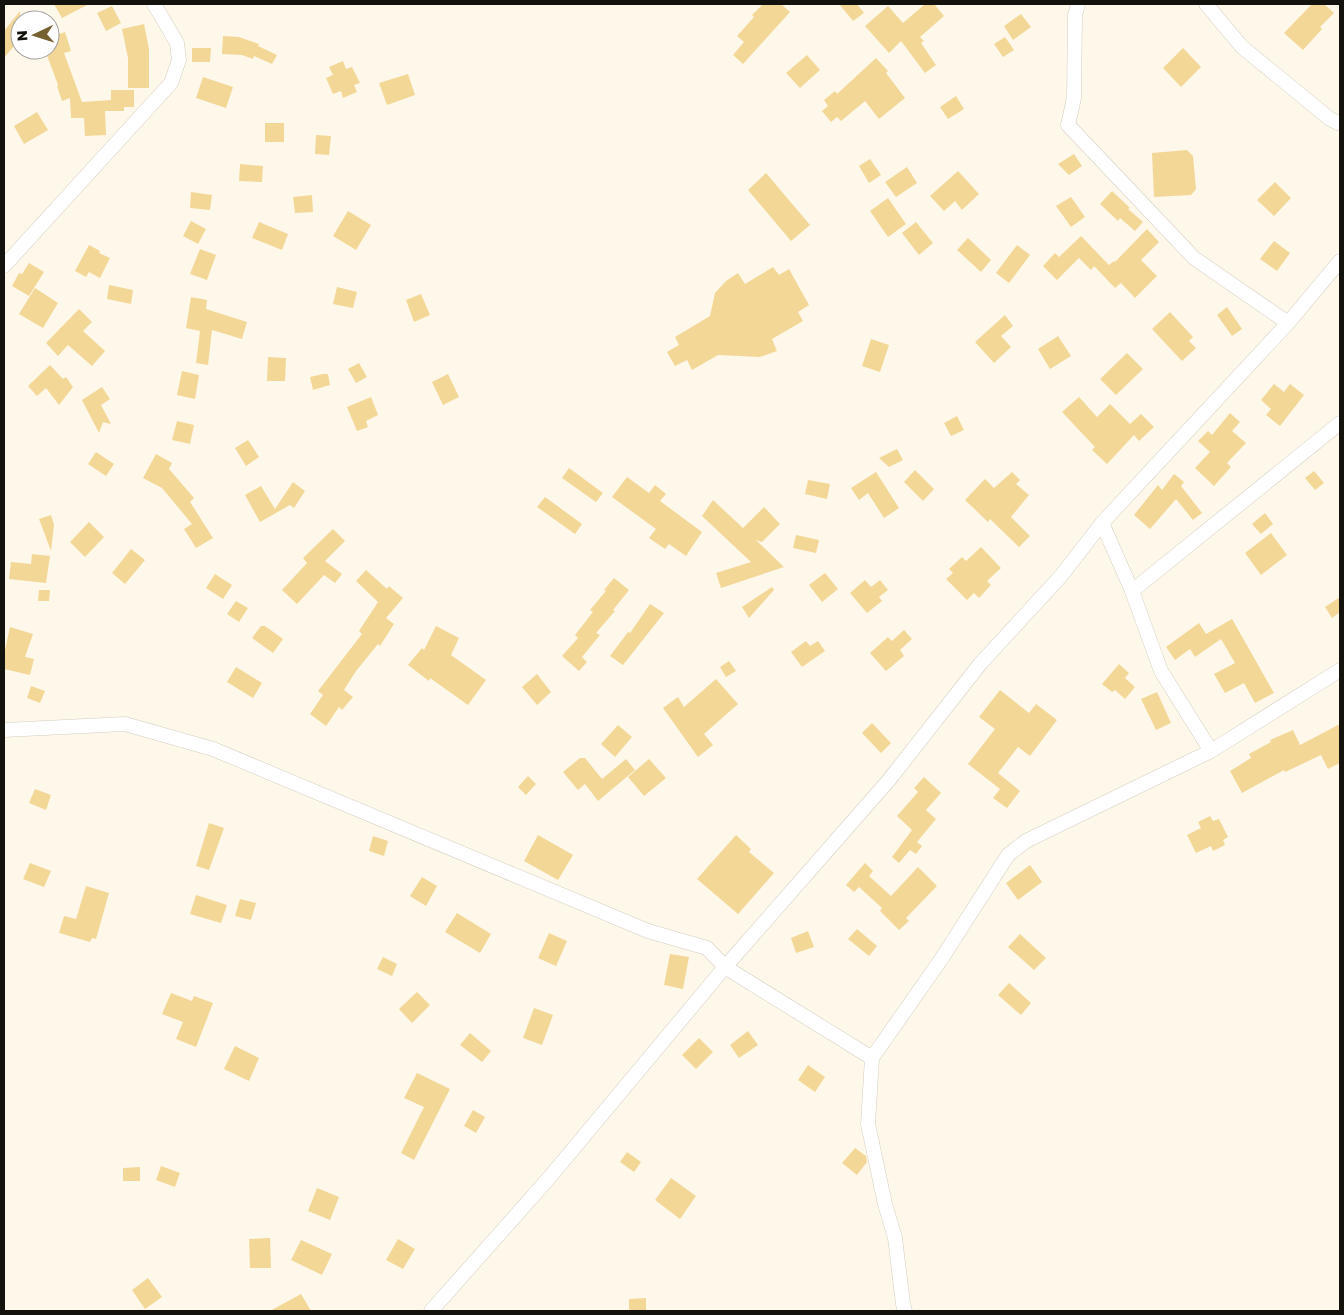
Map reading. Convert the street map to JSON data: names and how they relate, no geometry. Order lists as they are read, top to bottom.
{
  "north": "left"
}
